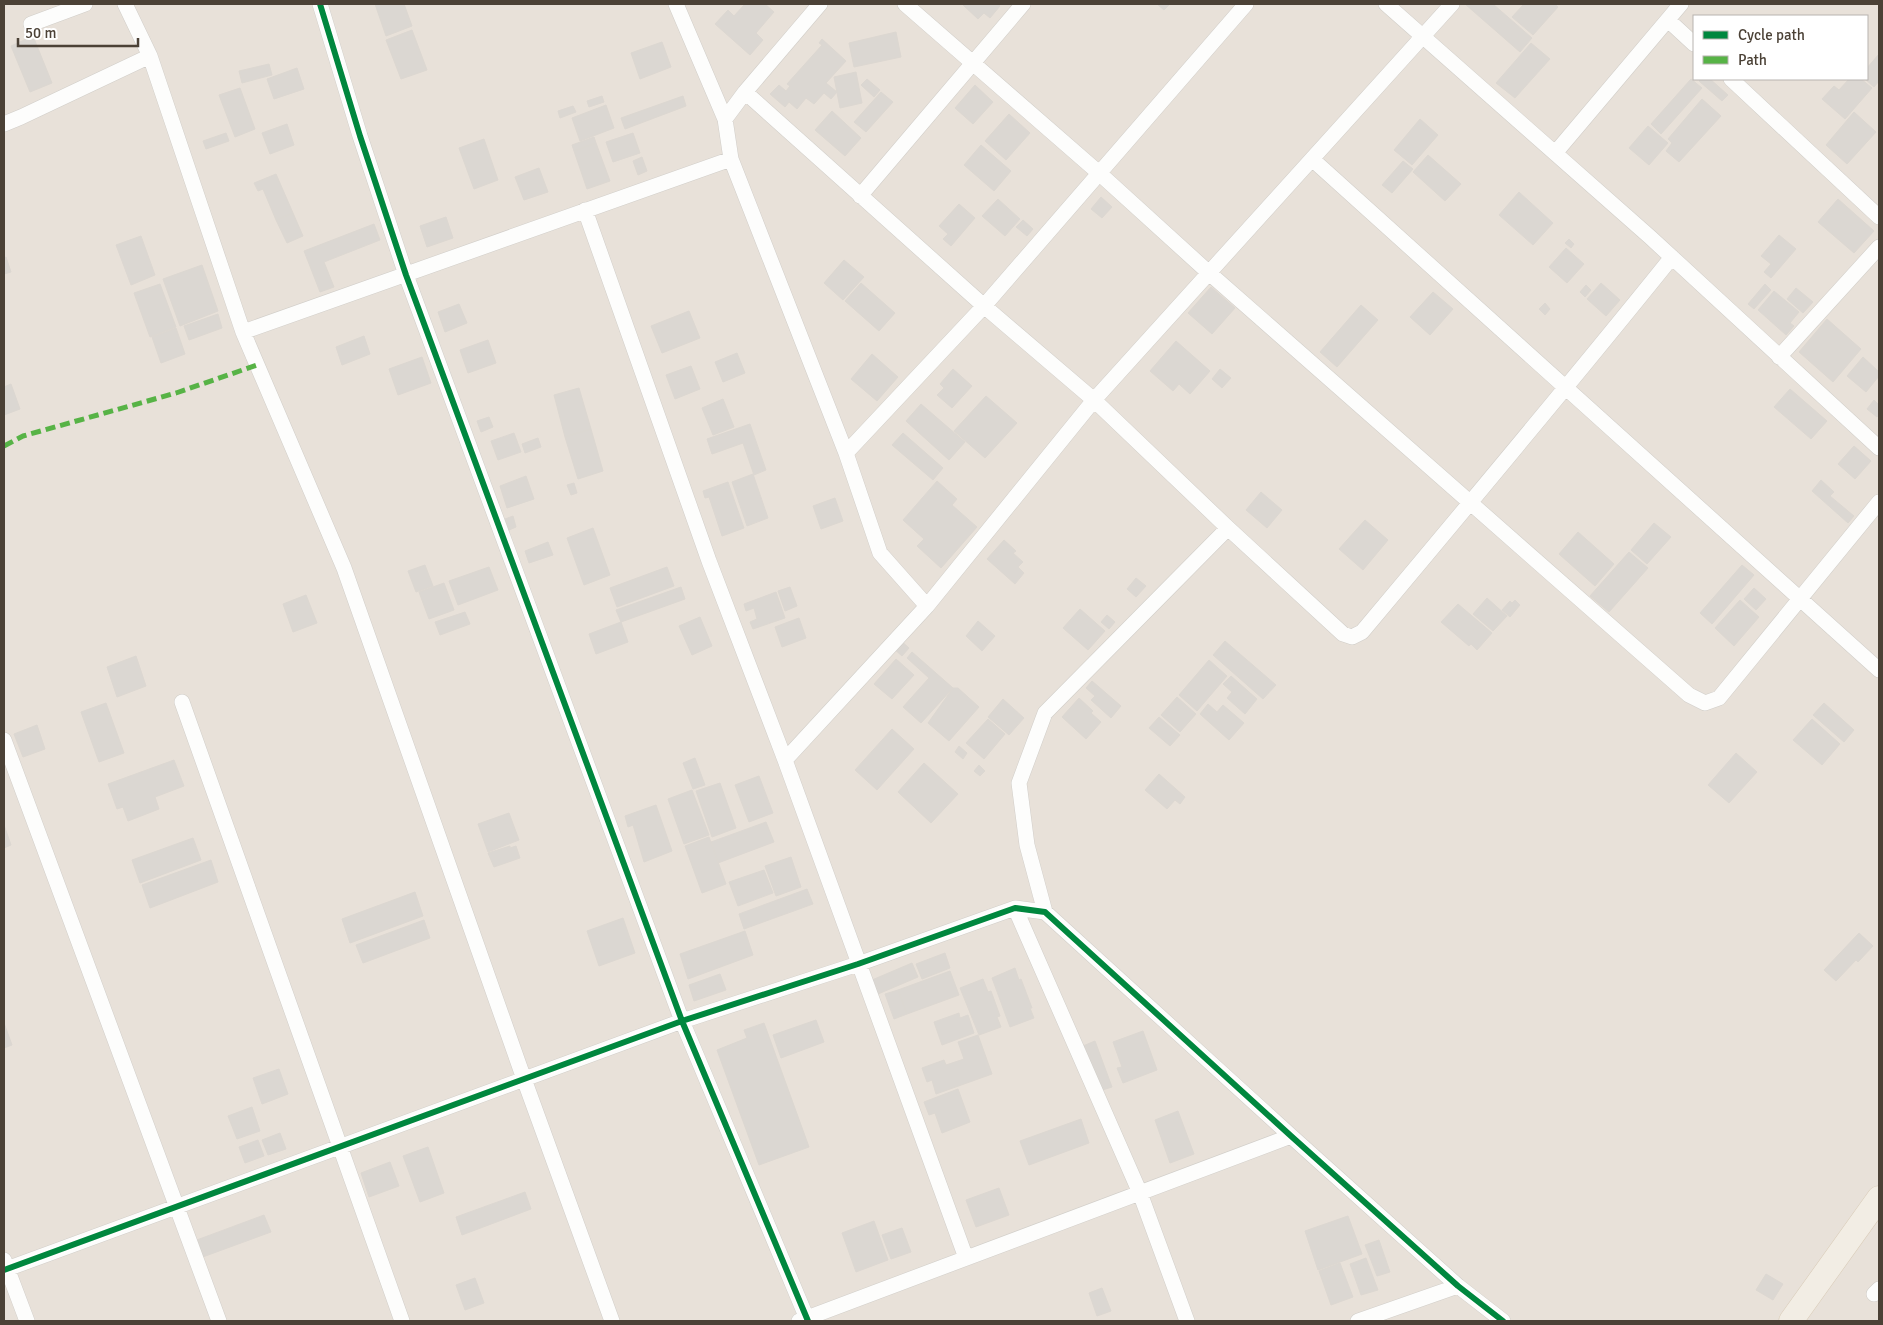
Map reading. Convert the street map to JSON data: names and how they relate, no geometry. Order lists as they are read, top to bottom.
{
  "legend": ["Cycle path", "Path"],
  "scale_bar": "50 m"
}
